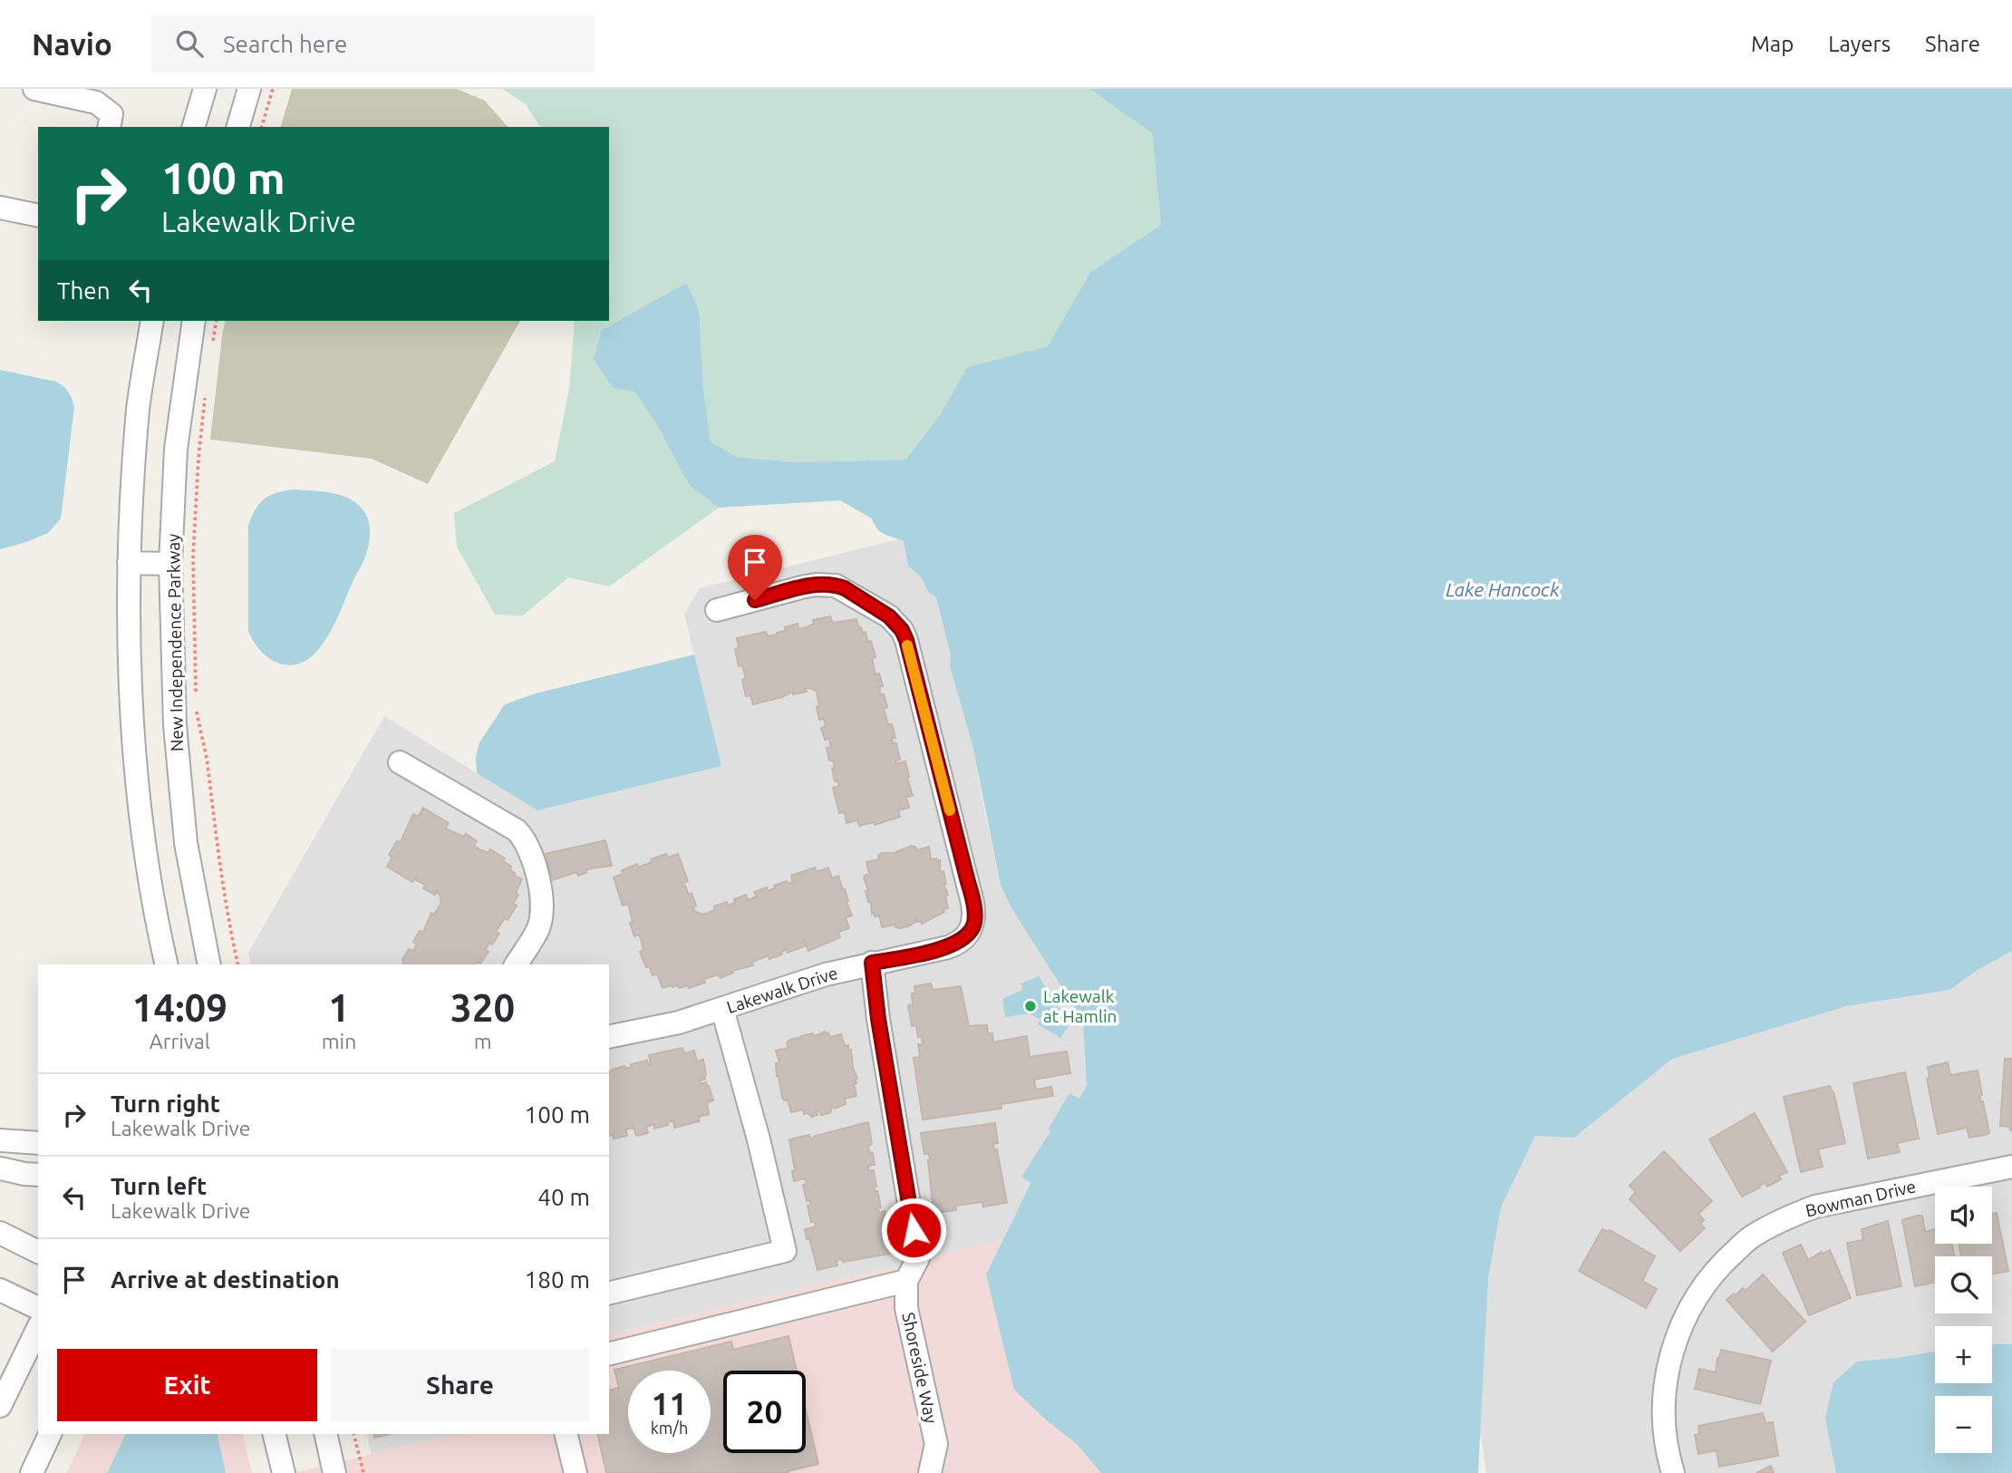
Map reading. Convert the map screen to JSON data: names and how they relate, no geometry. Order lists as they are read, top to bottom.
{
  "streets": {
    "street": [
      "New Independence Parkway",
      "Lakewalk Drive",
      "Bowman Drive",
      "Shoreside Way"
    ]
  },
  "crossings": [
    ["Lakewalk Drive", "Shoreside Way"]
  ],
  "water": ["Lake Hancock"],
  "places": ["Lakewalk at Hamlin"],
  "page": {
    "header": "Navio",
    "search": "Search here",
    "nav": ["Map", "Layers", "Share"],
    "turn": ["100 m", "Lakewalk Drive"],
    "then": "Then",
    "eta": [
      "14:09",
      "Arrival",
      "1",
      "min",
      "320",
      "m"
    ],
    "list": [
      {
        "name": "Turn right",
        "note": "Lakewalk Drive",
        "value": "100 m"
      },
      {
        "name": "Turn left",
        "note": "Lakewalk Drive",
        "value": "40 m"
      },
      {
        "name": "Arrive at destination",
        "value": "180 m"
      }
    ],
    "map_buttons": ["+", "−"],
    "buttons": ["Exit", "Share"],
    "speed": "11 km/h",
    "limit": "20"
  }
}
